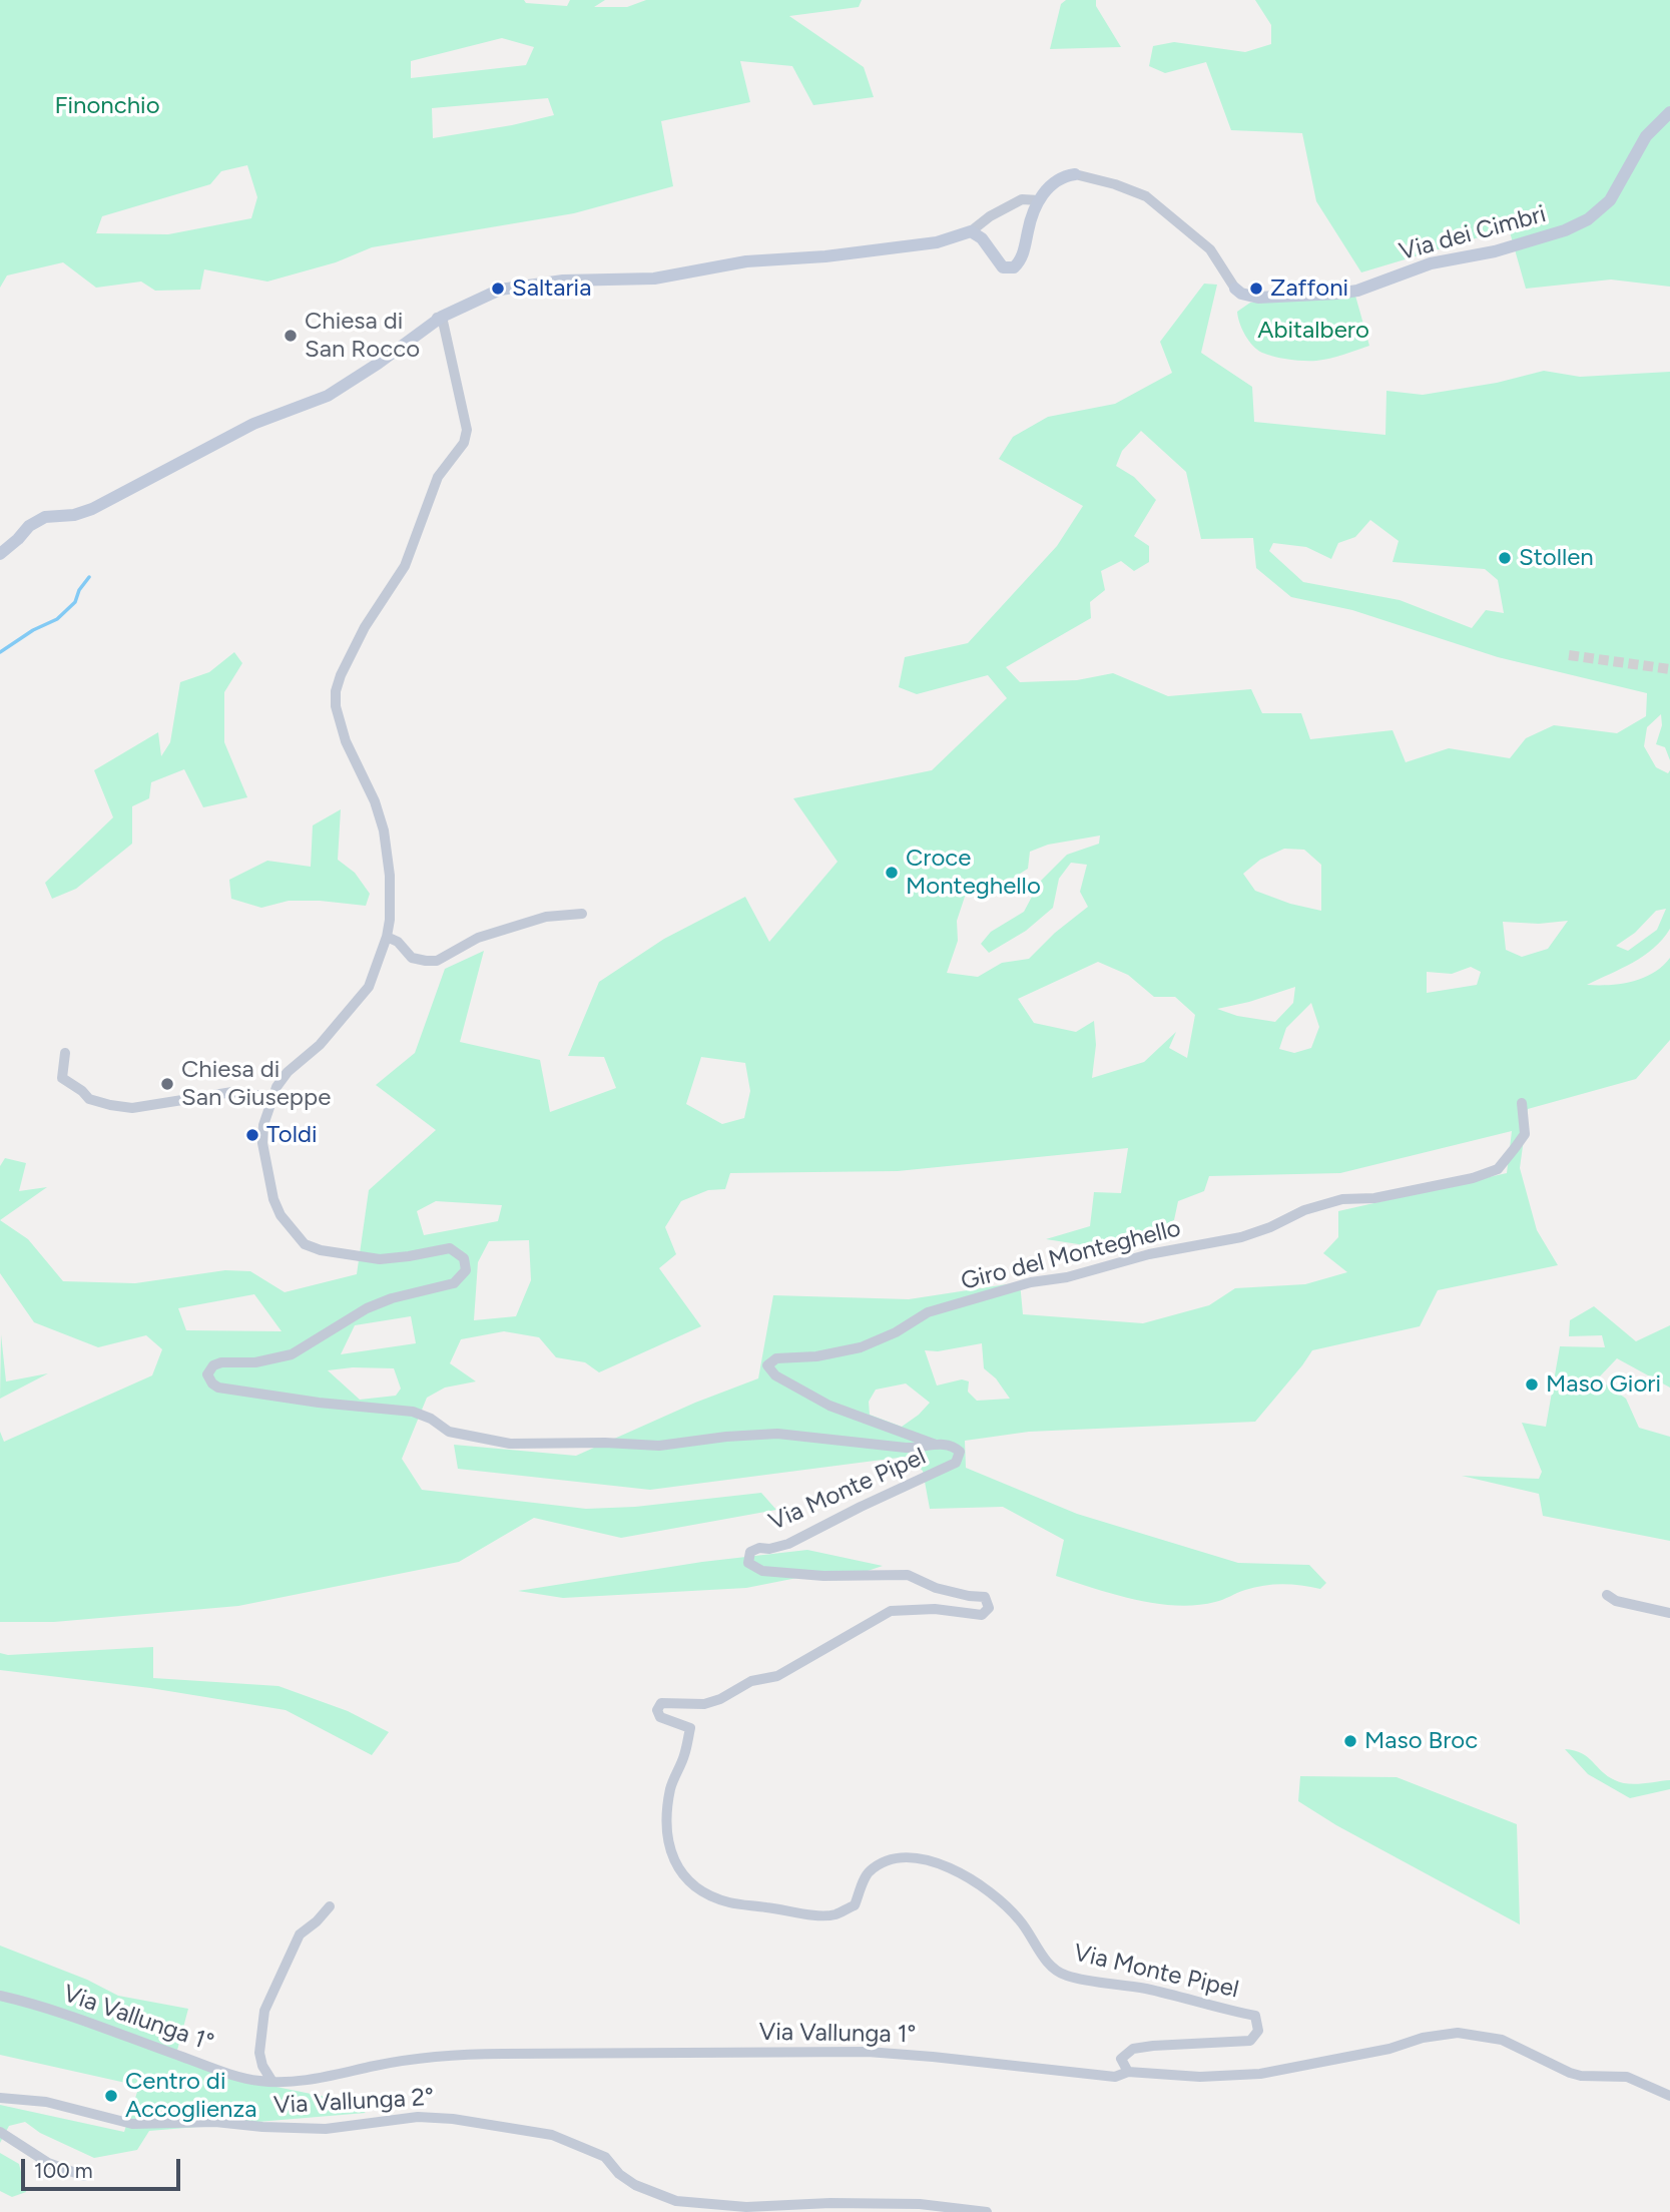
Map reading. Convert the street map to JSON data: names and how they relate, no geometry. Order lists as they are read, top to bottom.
{
  "streets": {
    "street": [
      "Via dei Cimbri",
      "Giro del Monteghello",
      "Via Monte Pipel",
      "Via Vallunga 1°",
      "Via Vallunga 2°"
    ]
  },
  "crossings": [
    ["Giro del Monteghello", "Via Monte Pipel"],
    ["Via Monte Pipel", "Via Vallunga 1°"]
  ],
  "parks": ["Finonchio", "Abitalbero"],
  "places": [
    "Saltaria",
    "Zaffoni",
    "Chiesa di San Rocco",
    "Stollen",
    "Croce Monteghello",
    "Chiesa di San Giuseppe",
    "Toldi",
    "Maso Giori",
    "Maso Broc",
    "Centro di Accoglienza"
  ],
  "scale_bar": "100 m"
}
